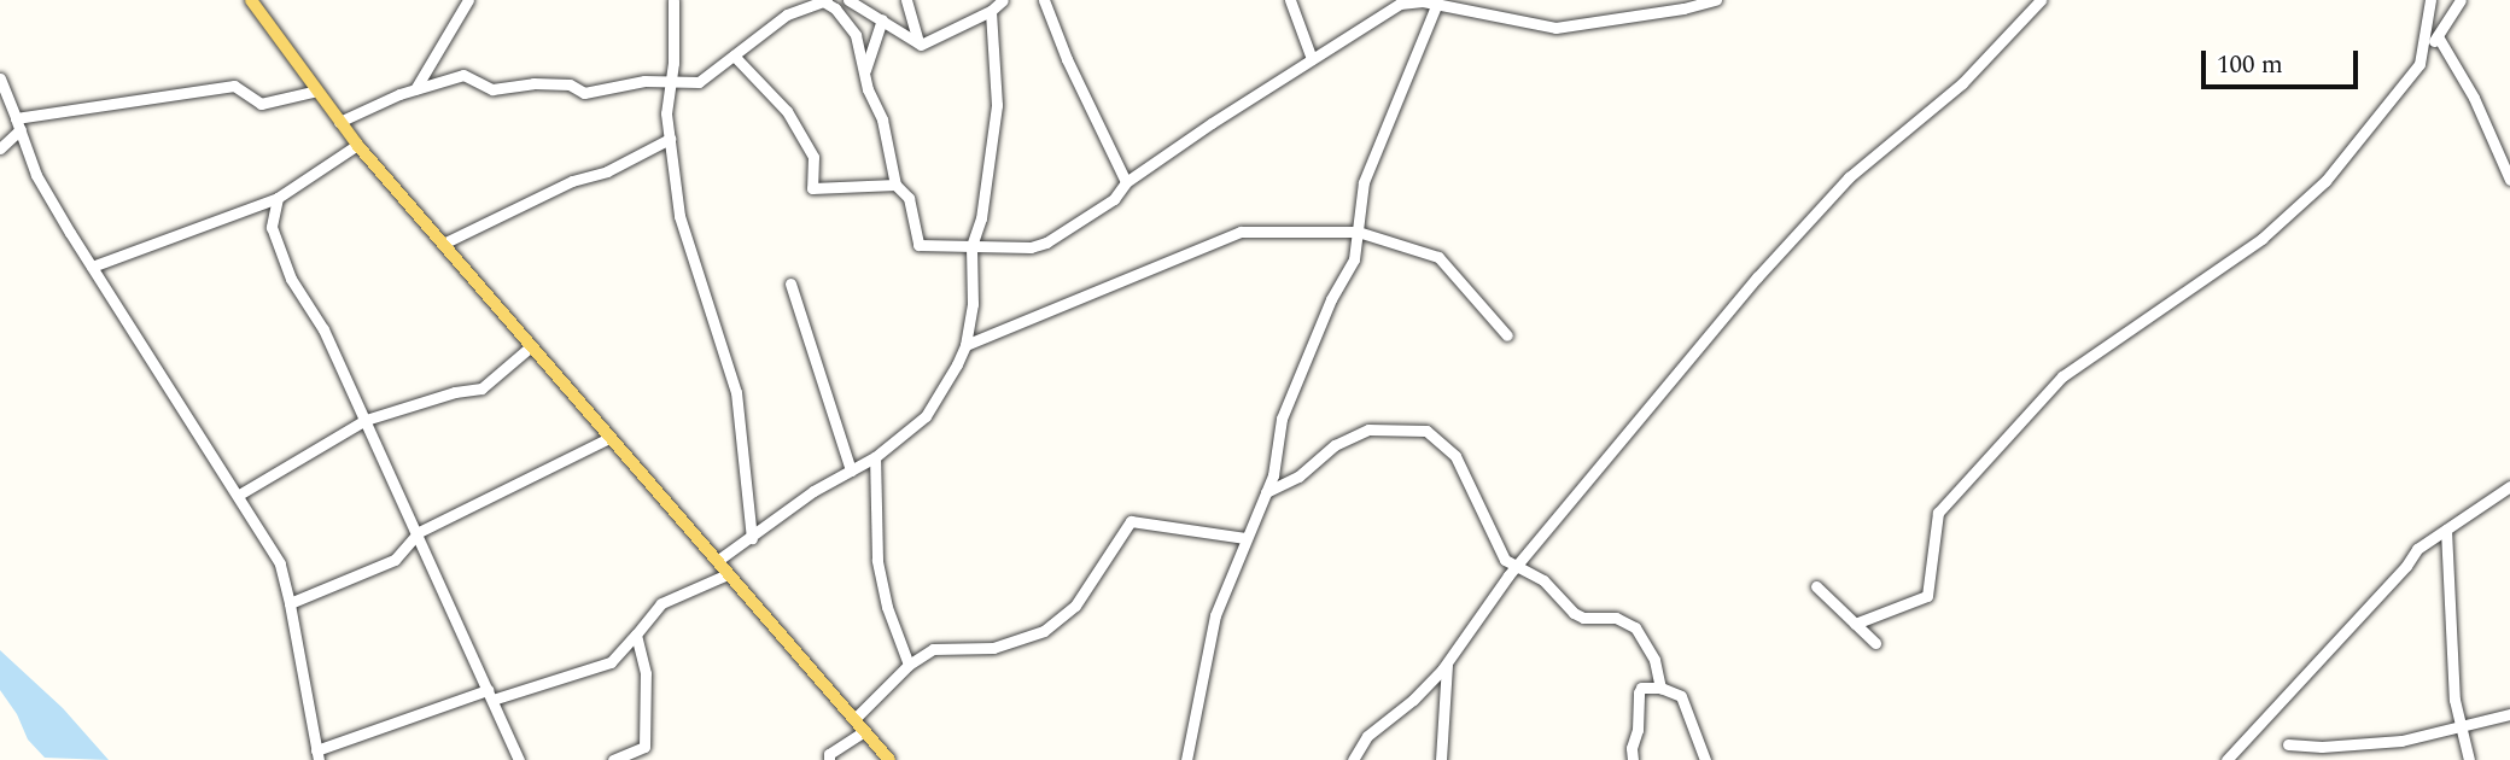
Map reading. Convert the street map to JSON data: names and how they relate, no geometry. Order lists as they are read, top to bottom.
{
  "scale_bar": "100 m"
}
